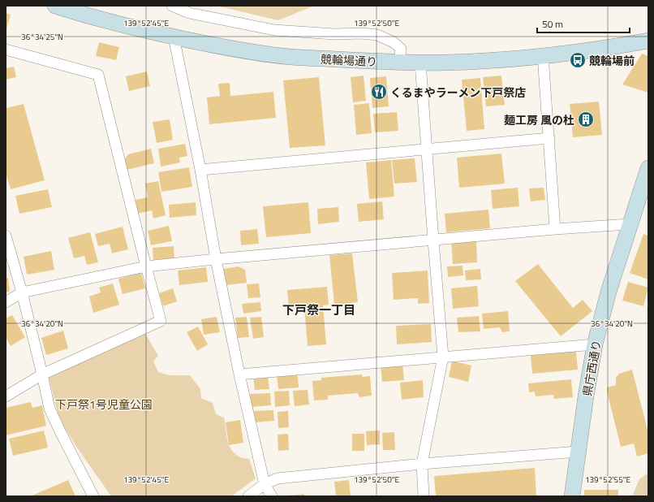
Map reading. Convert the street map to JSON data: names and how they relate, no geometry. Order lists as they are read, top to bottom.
{
  "streets": {
    "street": ["競輪場通り", "県庁西通り"]
  },
  "districts": ["下戸祭一丁目"],
  "parks": ["下戸祭1号児童公園"],
  "places": {
    "bus stop": ["競輪場前"],
    "restaurant": ["くるまやラーメン下戸祭店"],
    "building": ["麺工房 風の杜"]
  },
  "scale_bar": "50 m",
  "coordinates": [
    "139°52'45\"E",
    "139°52'50\"E",
    "36°34'25\"N",
    "36°34'20\"N",
    "139°52'55\"E"
  ]
}
